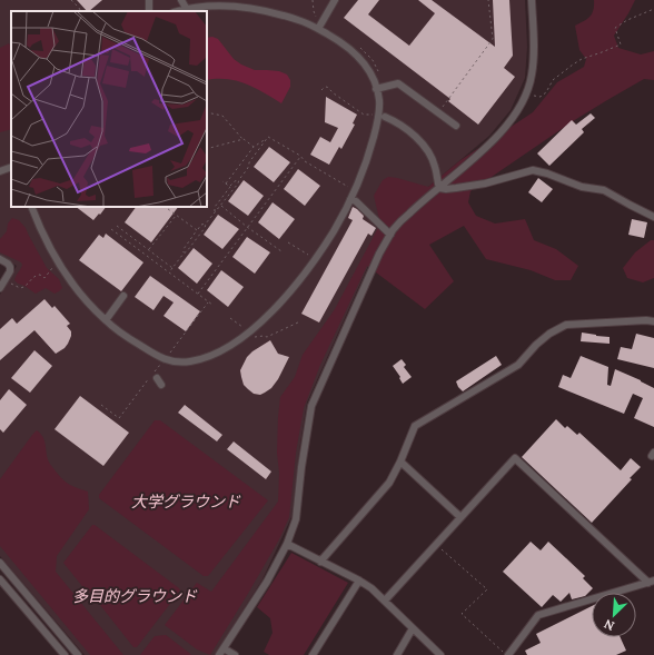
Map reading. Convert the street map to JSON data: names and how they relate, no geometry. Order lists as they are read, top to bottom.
{
  "parks": ["大学グラウンド", "多目的グラウンド"],
  "north": "bottom left"
}
